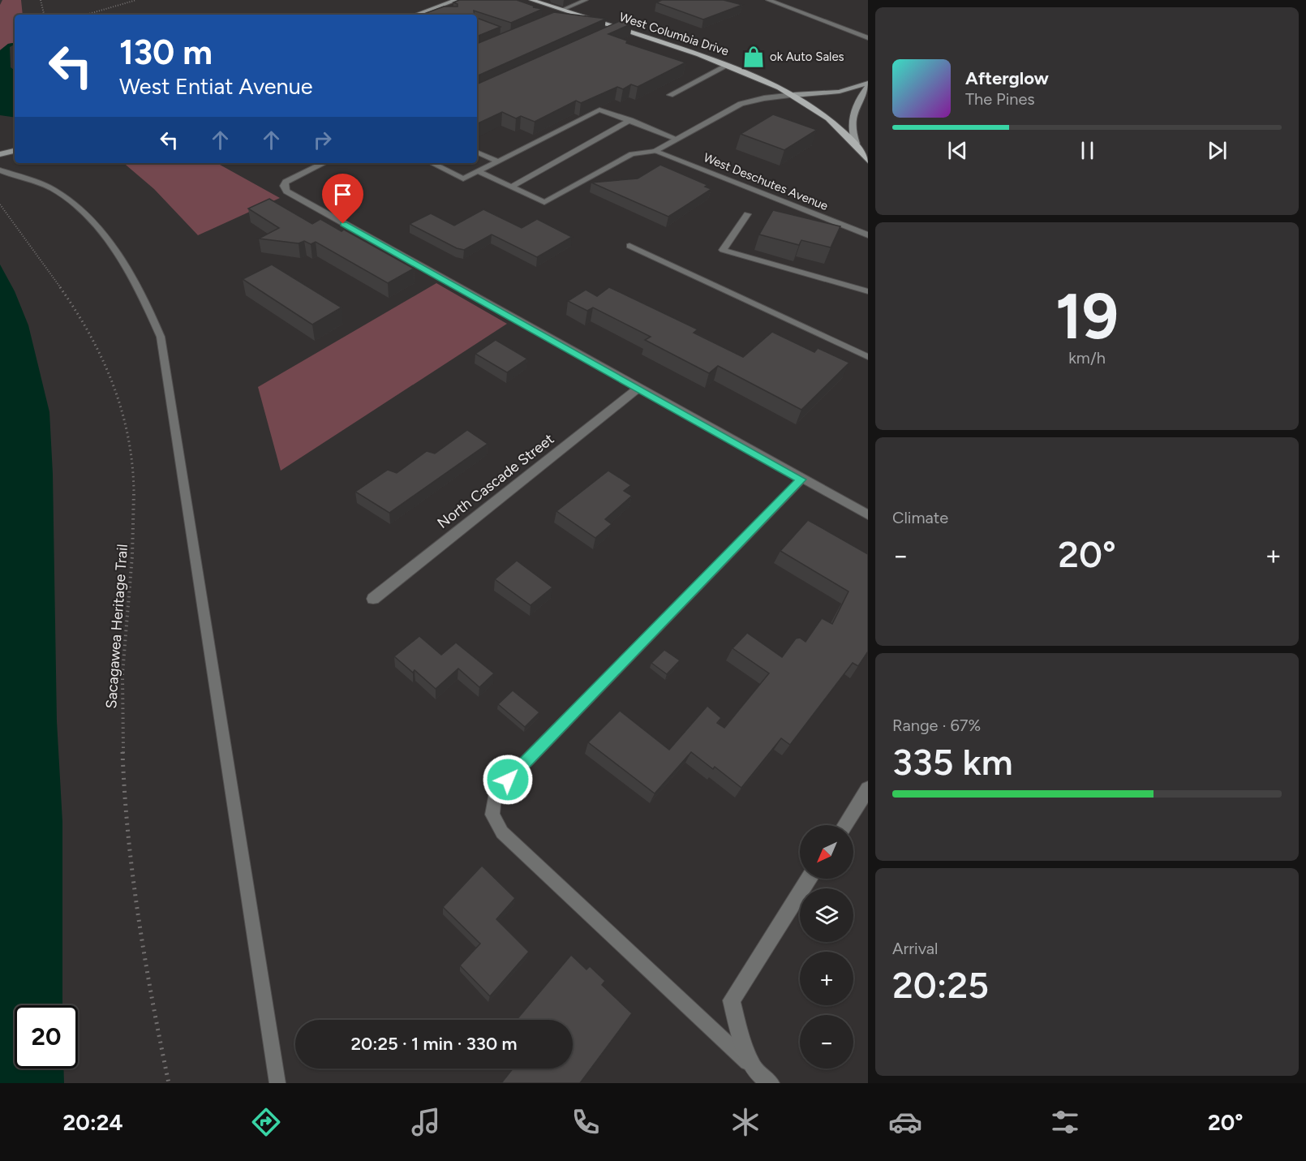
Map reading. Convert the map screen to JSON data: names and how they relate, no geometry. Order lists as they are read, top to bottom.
{
  "streets": {
    "main road": ["West Columbia Drive"],
    "street": ["West Deschutes Avenue", "North Cascade Street"],
    "path": ["Sacagawea Heritage Trail"]
  },
  "places": {
    "shop": ["ok Auto Sales"]
  },
  "north": "bottom left",
  "page": {
    "turn": ["130 m", "West Entiat Avenue"],
    "song": ["Afterglow", "The Pines"],
    "tile": [
      ["19", "km/h"],
      "Climate",
      ["Range · 67%", "335 km"],
      ["Arrival", "20:25"]
    ],
    "heat": ["−", "20°", "+"],
    "map_buttons": ["+", "−"],
    "limit": "20",
    "trip": "20:25 · 1 min · 330 m",
    "tabs": ["20:24", "20°"]
  }
}
